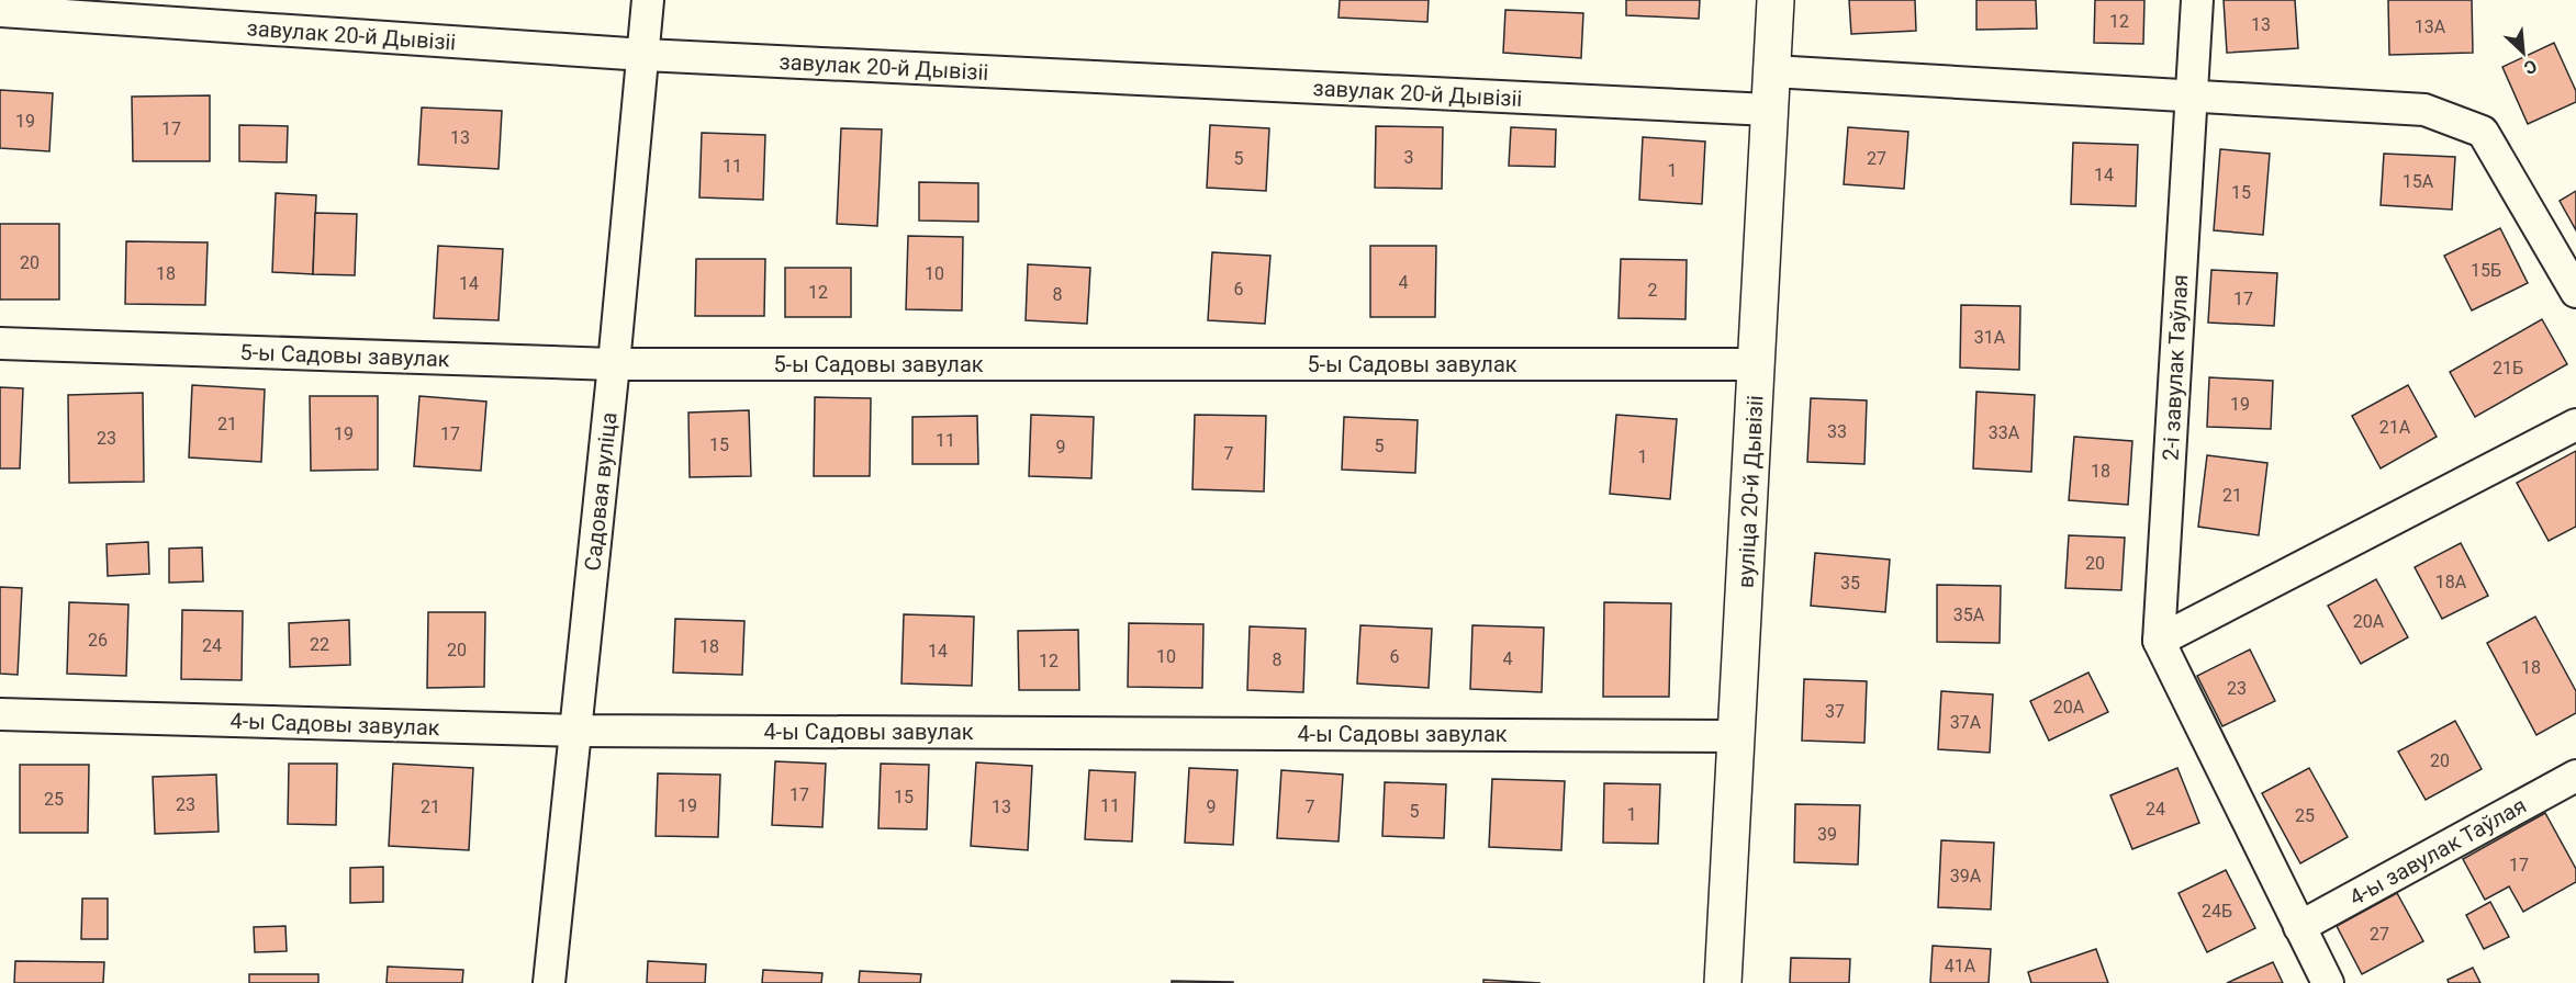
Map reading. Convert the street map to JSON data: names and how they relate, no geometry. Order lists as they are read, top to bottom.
{
  "streets": {
    "street": [
      "завулак 20-й Дывізіі",
      "5-ы Садовы завулак",
      "2-і завулак Таўлая",
      "Садовая вуліца",
      "вуліца 20-й Дывізіі",
      "4-ы Садовы завулак",
      "4-ы завулак Таўлая"
    ]
  },
  "crossings": [
    ["завулак 20-й Дывізіі", "Садовая вуліца"],
    ["завулак 20-й Дывізіі", "вуліца 20-й Дывізіі"],
    ["5-ы Садовы завулак", "Садовая вуліца"],
    ["5-ы Садовы завулак", "вуліца 20-й Дывізіі"],
    ["2-і завулак Таўлая", "4-ы завулак Таўлая"],
    ["Садовая вуліца", "4-ы Садовы завулак"],
    ["вуліца 20-й Дывізіі", "4-ы Садовы завулак"]
  ],
  "house_numbers": [
    "12",
    "13",
    "13А",
    "19",
    "17",
    "13",
    "3",
    "5",
    "27",
    "11",
    "1",
    "14",
    "15А",
    "15",
    "20",
    "15Б",
    "18",
    "10",
    "4",
    "14",
    "6",
    "2",
    "12",
    "8",
    "17",
    "31А",
    "21Б",
    "19",
    "21",
    "21А",
    "33",
    "33А",
    "19",
    "17",
    "23",
    "11",
    "15",
    "5",
    "9",
    "7",
    "1",
    "18",
    "21",
    "20",
    "18А",
    "35",
    "35А",
    "20А",
    "26",
    "22",
    "24",
    "18",
    "20",
    "14",
    "10",
    "6",
    "4",
    "8",
    "12",
    "18",
    "23",
    "20А",
    "37",
    "37А",
    "20",
    "17",
    "15",
    "25",
    "23",
    "19",
    "11",
    "21",
    "13",
    "9",
    "7",
    "24",
    "5",
    "1",
    "25",
    "39",
    "17",
    "39А",
    "24Б",
    "27",
    "41А"
  ],
  "north": "bottom right"
}
